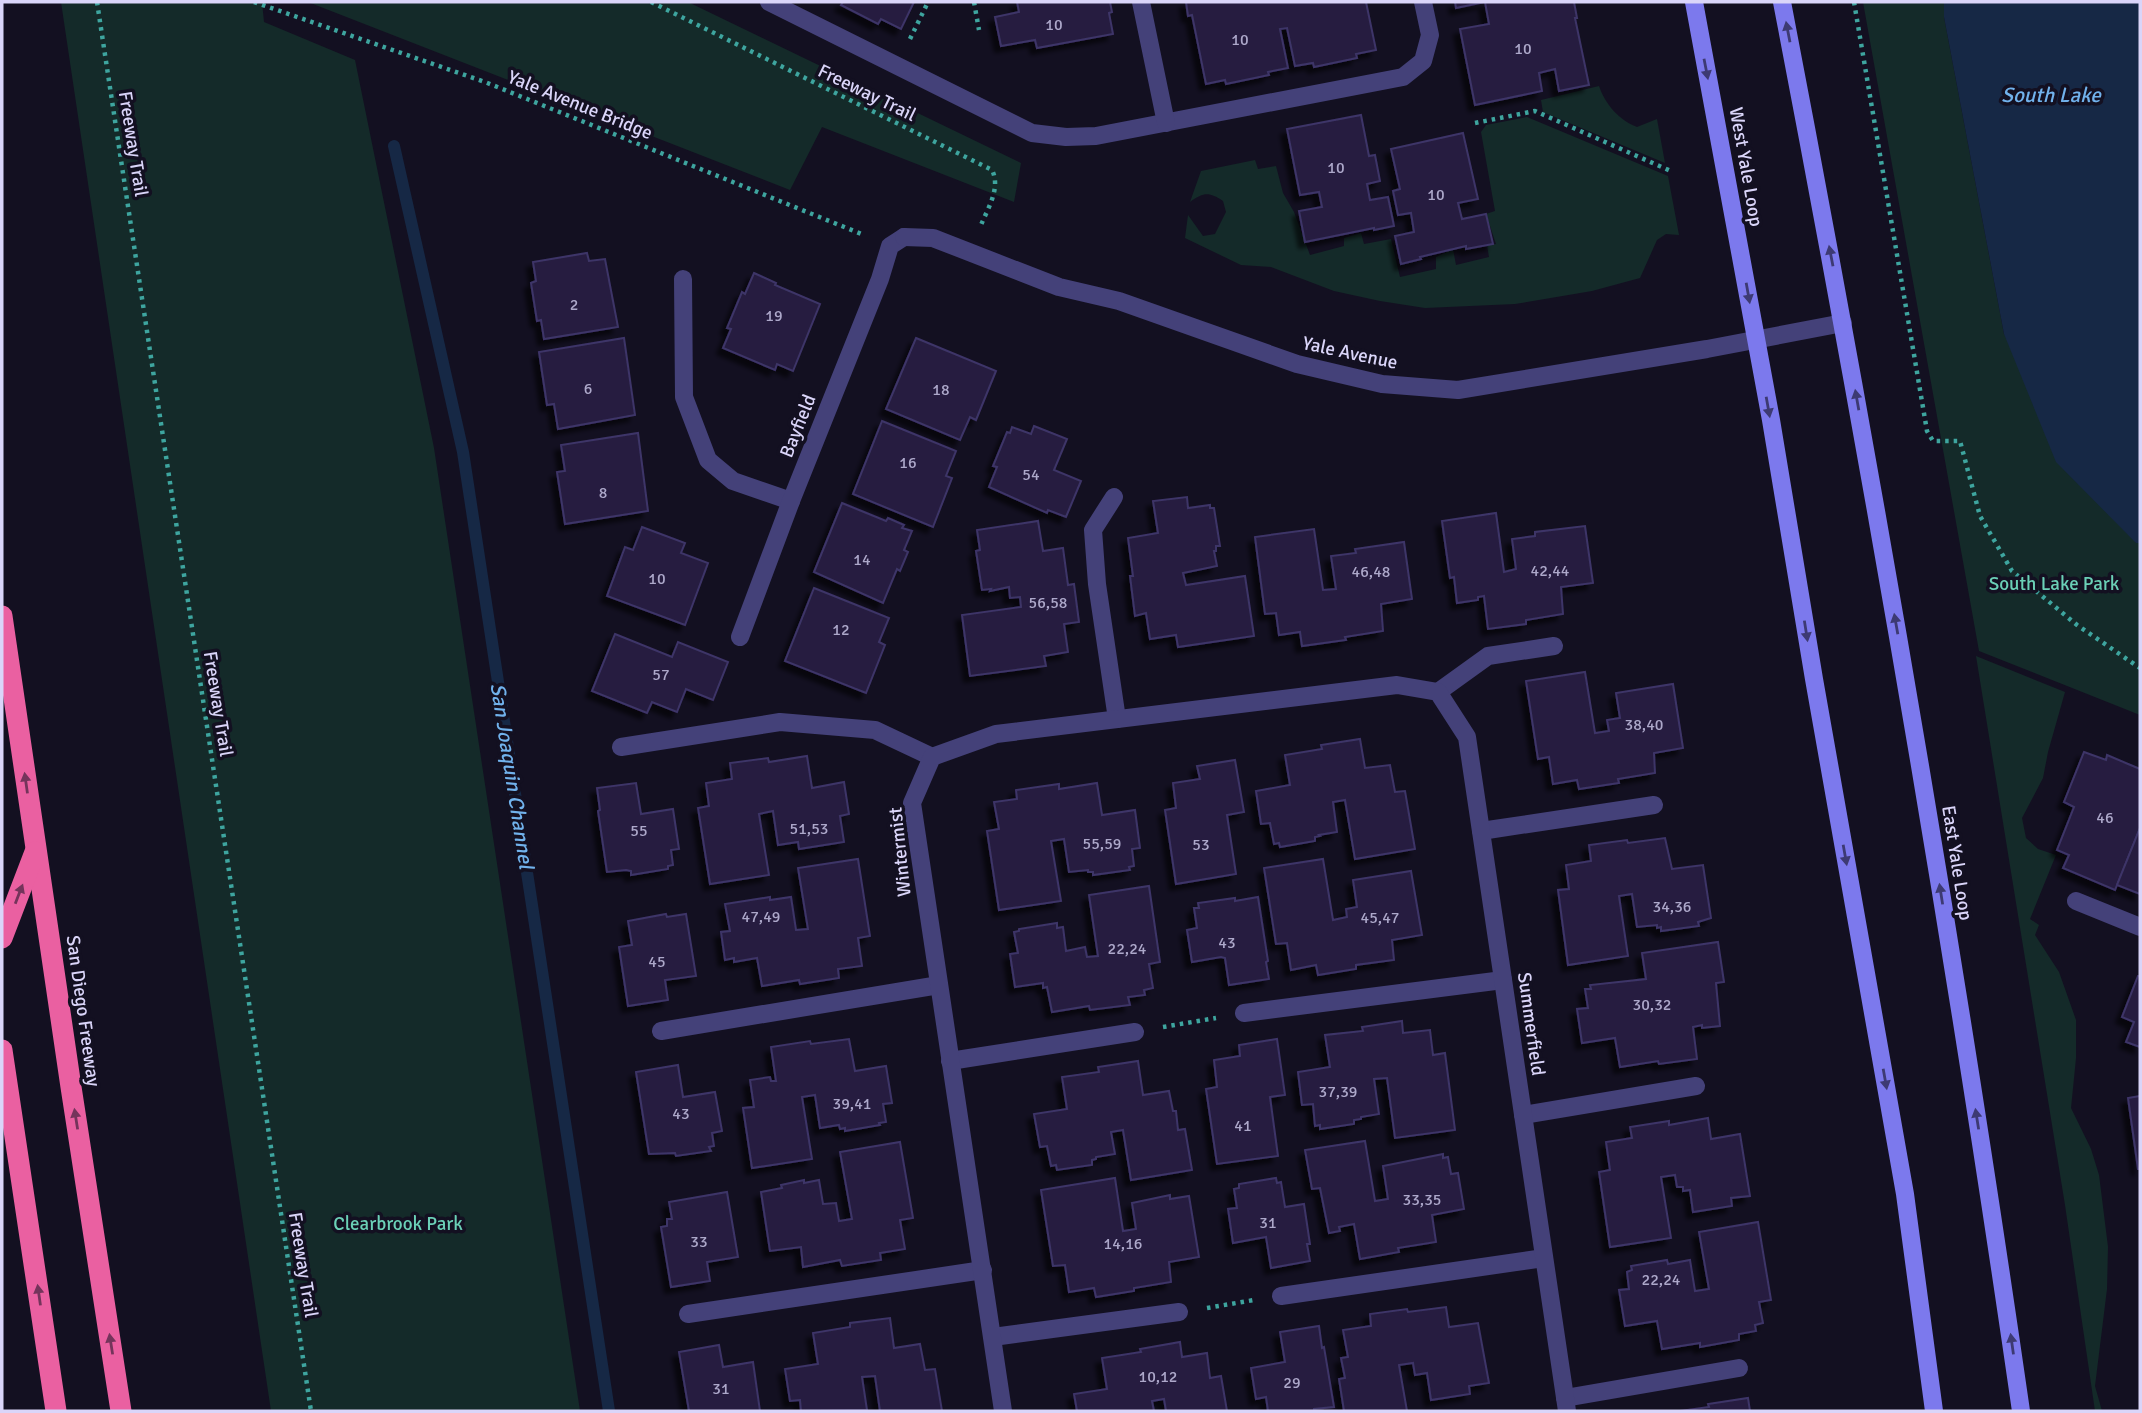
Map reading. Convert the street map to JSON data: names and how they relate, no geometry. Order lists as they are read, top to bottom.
{
  "streets": {
    "highway": ["San Diego Freeway"],
    "main road": ["West Yale Loop", "East Yale Loop"],
    "street": [
      "Yale Avenue",
      "Bayfield",
      "Wintermist",
      "Summerfield"
    ],
    "path": ["Freeway Trail", "Yale Avenue Bridge"]
  },
  "crossings": [
    ["Freeway Trail", "Yale Avenue"],
    ["Yale Avenue Bridge", "Yale Avenue"],
    ["Yale Avenue Bridge", "Bayfield"],
    ["West Yale Loop", "Yale Avenue"],
    ["Yale Avenue", "Bayfield"],
    ["Yale Avenue", "East Yale Loop"]
  ],
  "water": ["South Lake", "San Joaquin Channel"],
  "parks": ["South Lake Park", "Clearbrook Park"],
  "house_numbers": [
    "10",
    "10",
    "10",
    "10",
    "10",
    "2",
    "19",
    "6",
    "18",
    "16",
    "54",
    "8",
    "14",
    "42,44",
    "46,48",
    "10",
    "56,58",
    "12",
    "57",
    "38,40",
    "46",
    "51,53",
    "55",
    "55,59",
    "53",
    "34,36",
    "47,49",
    "45,47",
    "43",
    "22,24",
    "45",
    "30,32",
    "37,39",
    "39,41",
    "43",
    "41",
    "33,35",
    "31",
    "33",
    "14,16",
    "22,24",
    "10,12",
    "29",
    "31"
  ]
}
